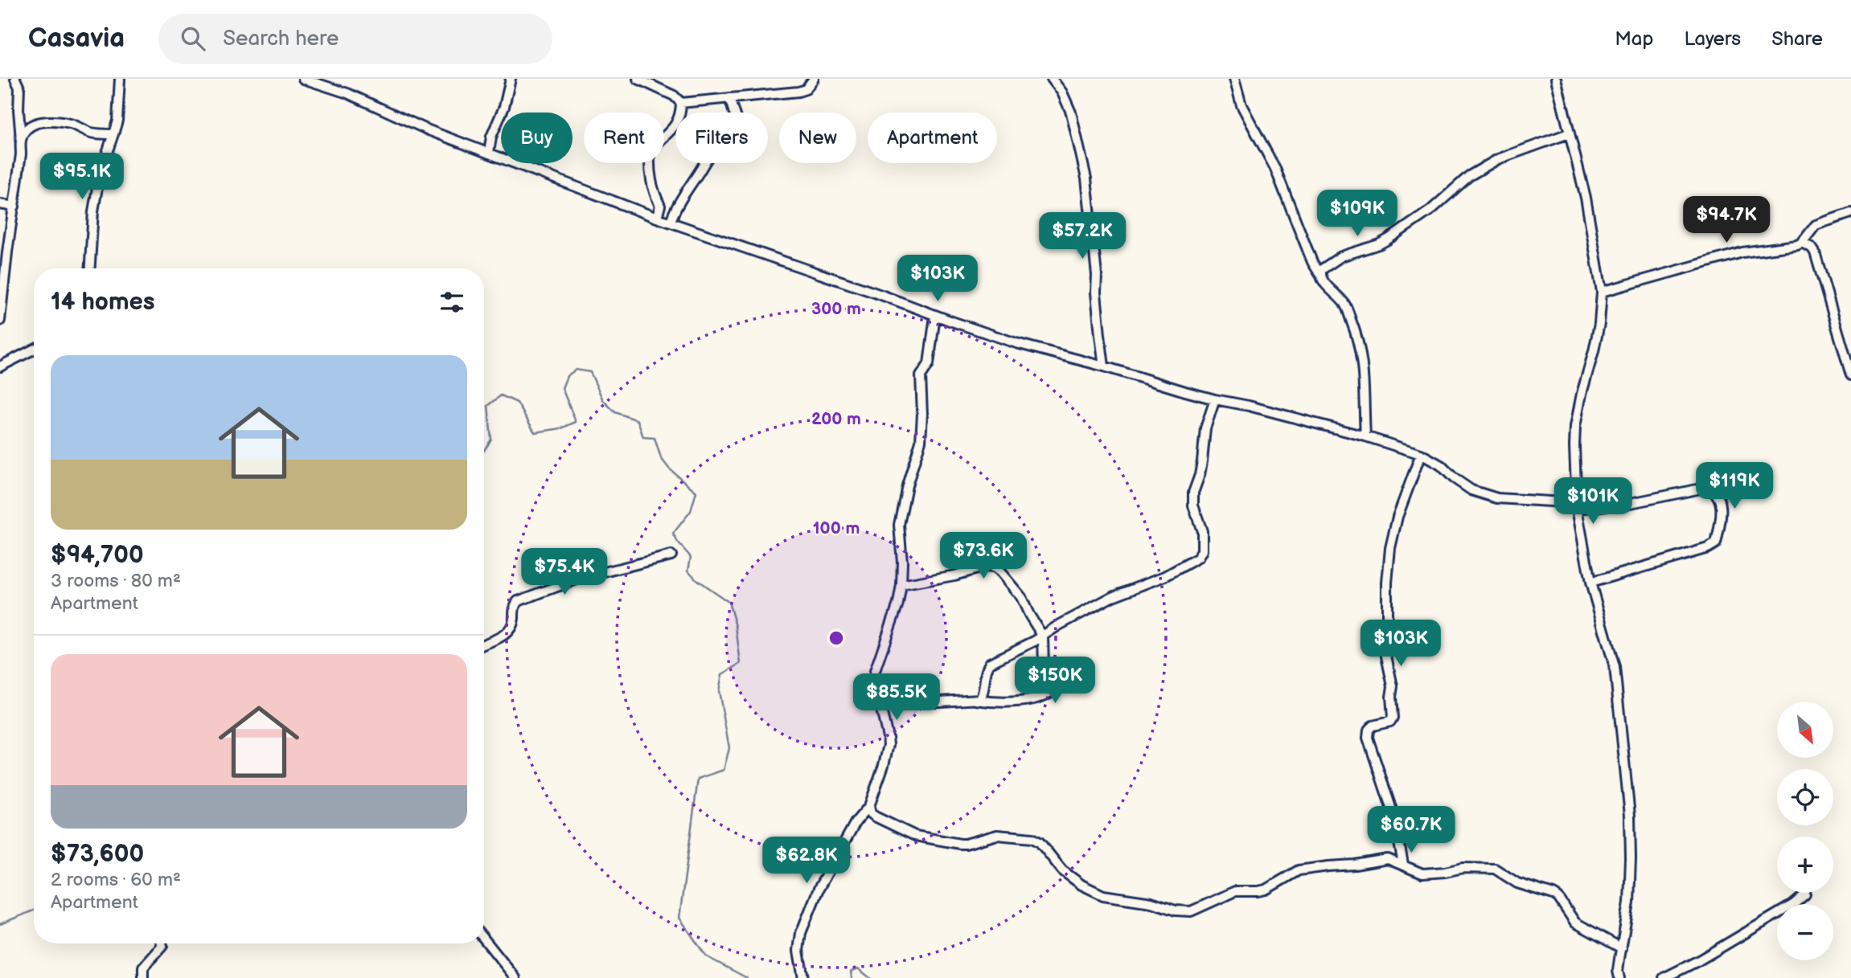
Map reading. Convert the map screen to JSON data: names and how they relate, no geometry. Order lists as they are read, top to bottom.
{
  "north": "bottom right",
  "page": {
    "header": "Casavia",
    "search": "Search here",
    "nav": ["Map", "Layers", "Share"],
    "chip": [
      "Buy",
      "Rent",
      "Filters",
      "New",
      "Apartment"
    ],
    "price": [
      "$95.1K",
      "$109K",
      "$94.7K",
      "$57.2K",
      "$103K",
      "$119K",
      "$101K",
      "$73.6K",
      "$75.4K",
      "$103K",
      "$150K",
      "$85.5K",
      "$60.7K",
      "$62.8K"
    ],
    "heading": "14 homes",
    "list": [
      {
        "name": "$94,700",
        "note": "3 rooms · 80 m² · Apartment"
      },
      {
        "name": "$73,600",
        "note": "2 rooms · 60 m² · Apartment"
      }
    ],
    "map_buttons": ["+", "−"]
  },
  "rings": ["300 m", "200 m", "100 m"]
}
